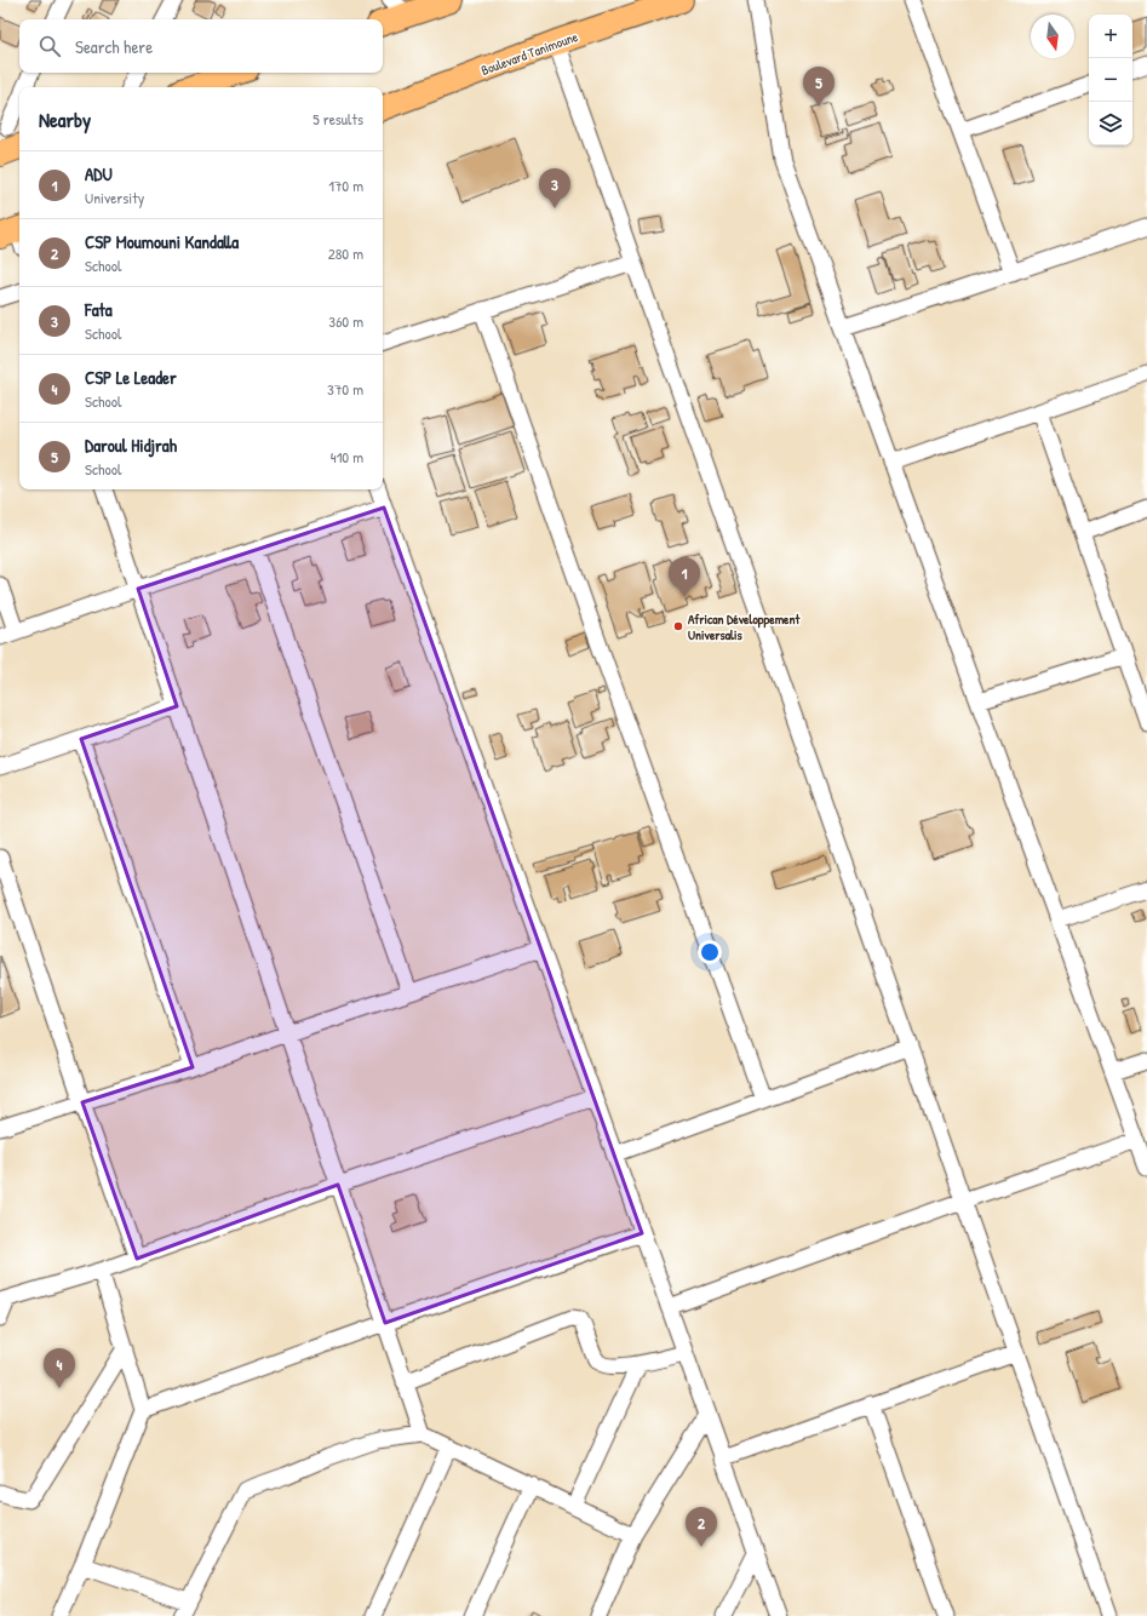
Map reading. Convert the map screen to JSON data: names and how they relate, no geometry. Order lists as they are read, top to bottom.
{
  "streets": {
    "main road": ["Boulevard Tanimoune"]
  },
  "places": ["African Développement Universalis"],
  "north": "bottom",
  "page": {
    "map_buttons": ["+", "−"],
    "search": "Search here",
    "pins": [
      "5",
      "3",
      "1",
      "4",
      "2"
    ],
    "heading": ["Nearby", "5 results"],
    "list": [
      {
        "mark": "1",
        "name": "ADU",
        "note": "University",
        "value": "170 m"
      },
      {
        "mark": "2",
        "name": "CSP Moumouni Kandalla",
        "note": "School",
        "value": "280 m"
      },
      {
        "mark": "3",
        "name": "Fata",
        "note": "School",
        "value": "360 m"
      },
      {
        "mark": "4",
        "name": "CSP Le Leader",
        "note": "School",
        "value": "370 m"
      },
      {
        "mark": "5",
        "name": "Daroul Hidjrah",
        "note": "School",
        "value": "410 m"
      }
    ]
  }
}
